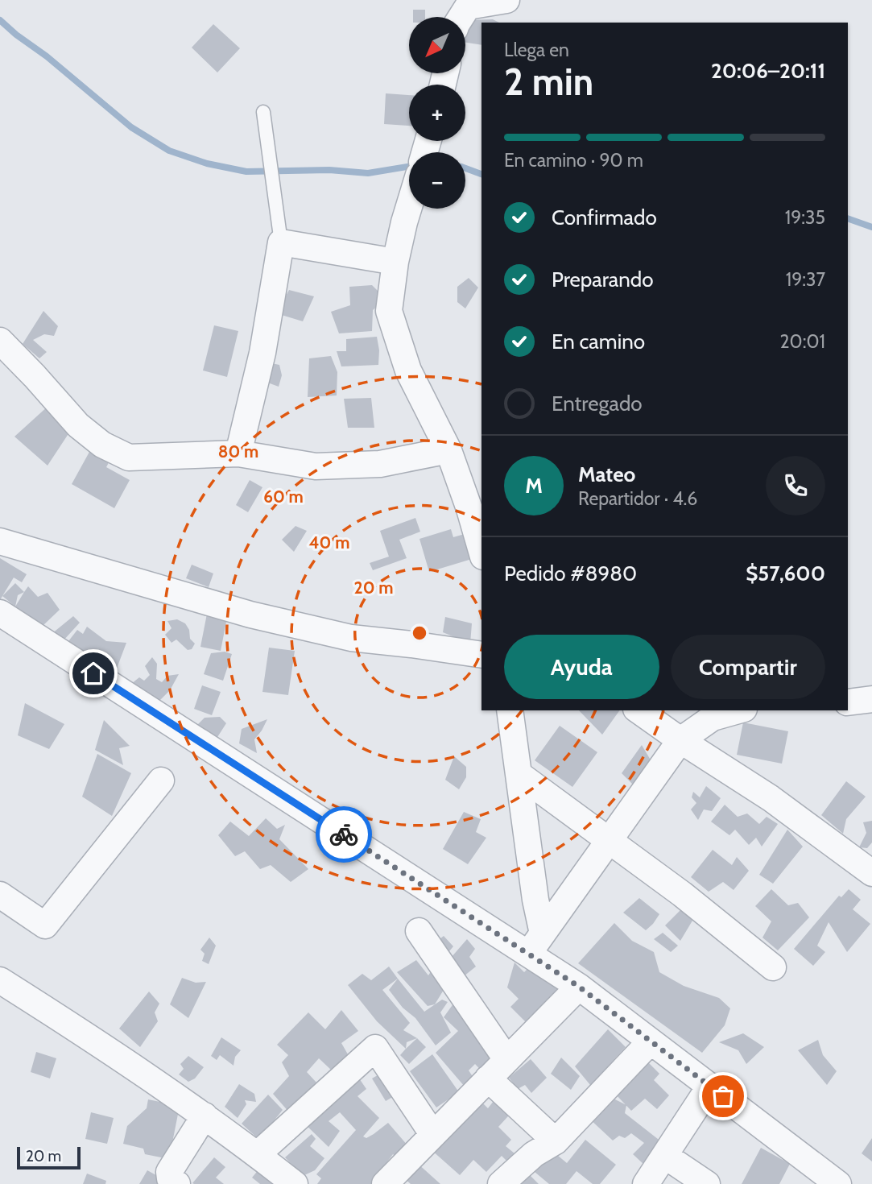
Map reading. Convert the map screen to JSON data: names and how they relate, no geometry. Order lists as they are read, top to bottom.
{
  "scale_bar": "20 m",
  "north": "bottom left",
  "page": {
    "map_buttons": ["+", "−"],
    "heading": ["2 min", "Llega en", "20:06–20:11"],
    "panel": [
      "Mateo",
      "Repartidor · 4.6",
      "Pedido #8980",
      "$57,600"
    ],
    "bar": "En camino · 90 m",
    "list": [
      ["Confirmado", "19:35"],
      ["Preparando", "19:37"],
      ["En camino", "20:01"],
      "Entregado"
    ],
    "round": "M",
    "buttons": ["Ayuda", "Compartir"],
    "scale": "20 m"
  },
  "rings": [
    "80 m",
    "60 m",
    "40 m",
    "20 m"
  ]
}
